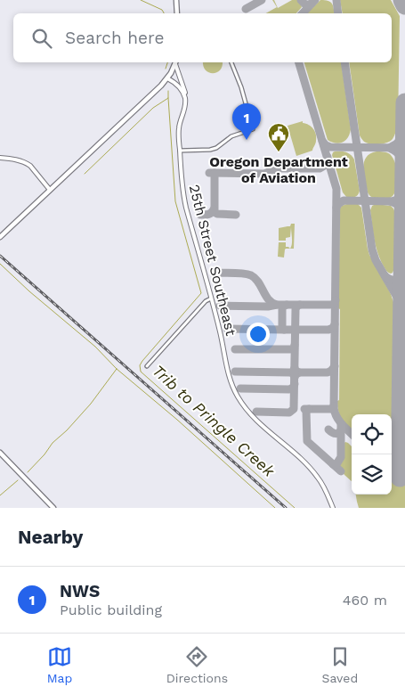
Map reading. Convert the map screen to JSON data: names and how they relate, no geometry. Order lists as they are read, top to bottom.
{
  "streets": {
    "street": ["25th Street Southeast"]
  },
  "water": ["Trib to Pringle Creek"],
  "places": {
    "public building": ["Oregon Department of Aviation"]
  },
  "page": {
    "search": "Search here",
    "pins": "1",
    "heading": "Nearby",
    "list": [
      {
        "mark": "1",
        "name": "NWS",
        "note": "Public building",
        "value": "460 m"
      }
    ],
    "nav": ["Map", "Directions", "Saved"]
  }
}
